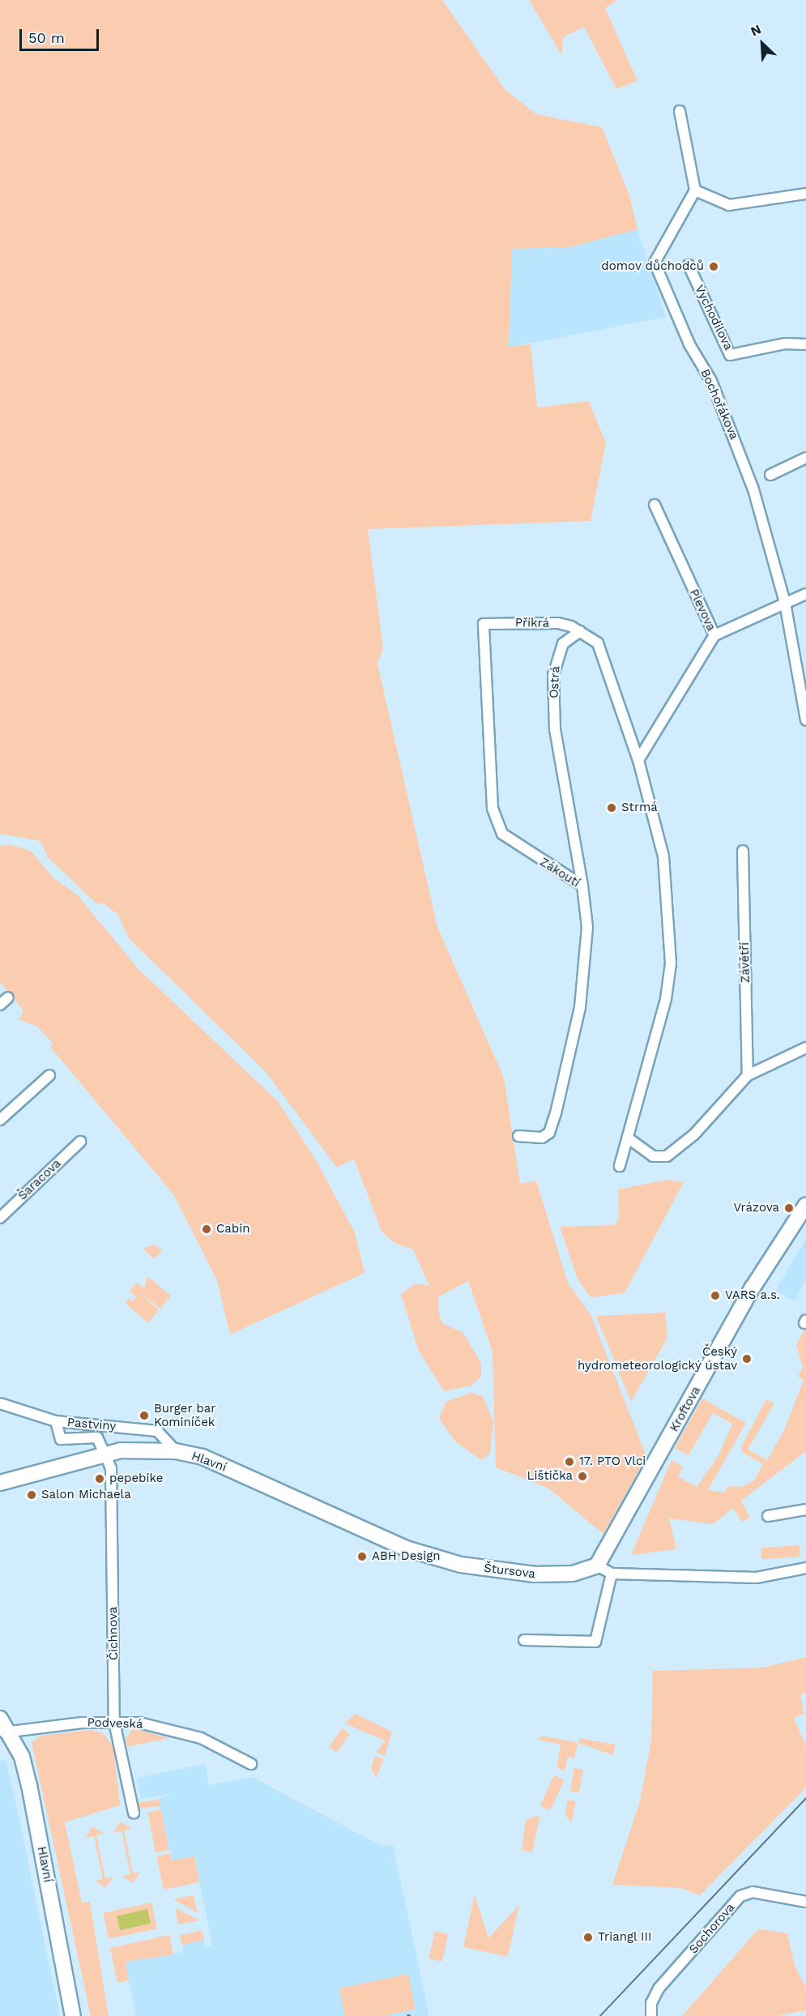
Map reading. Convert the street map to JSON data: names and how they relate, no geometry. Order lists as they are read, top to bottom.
{
  "streets": {
    "street": [
      "Vychodilova",
      "Bochořákova",
      "Plevova",
      "Příkrá",
      "Ostrá",
      "Zákoutí",
      "Závětří",
      "Šaracova",
      "Kroftova",
      "Pastviny",
      "Hlavní",
      "Štursova",
      "Čichnova",
      "Podveská",
      "Sochorova"
    ]
  },
  "crossings": [
    ["Příkrá", "Ostrá"],
    ["Příkrá", "Zákoutí"],
    ["Ostrá", "Zákoutí"],
    ["Kroftova", "Štursova"],
    ["Pastviny", "Hlavní"],
    ["Hlavní", "Štursova"],
    ["Hlavní", "Čichnova"],
    ["Hlavní", "Podveská"],
    ["Čichnova", "Podveská"]
  ],
  "places": [
    "domov důchodců",
    "Strmá",
    "Vrázova",
    "Cabin",
    "VARS a.s.",
    "Český hydrometeorologický ústav",
    "Burger bar Kominíček",
    "17. PTO Vlci",
    "Lištička",
    "pepebike",
    "Salon Michaela",
    "ABH Design",
    "Triangl III"
  ],
  "scale_bar": "50 m",
  "north": "top left"
}
